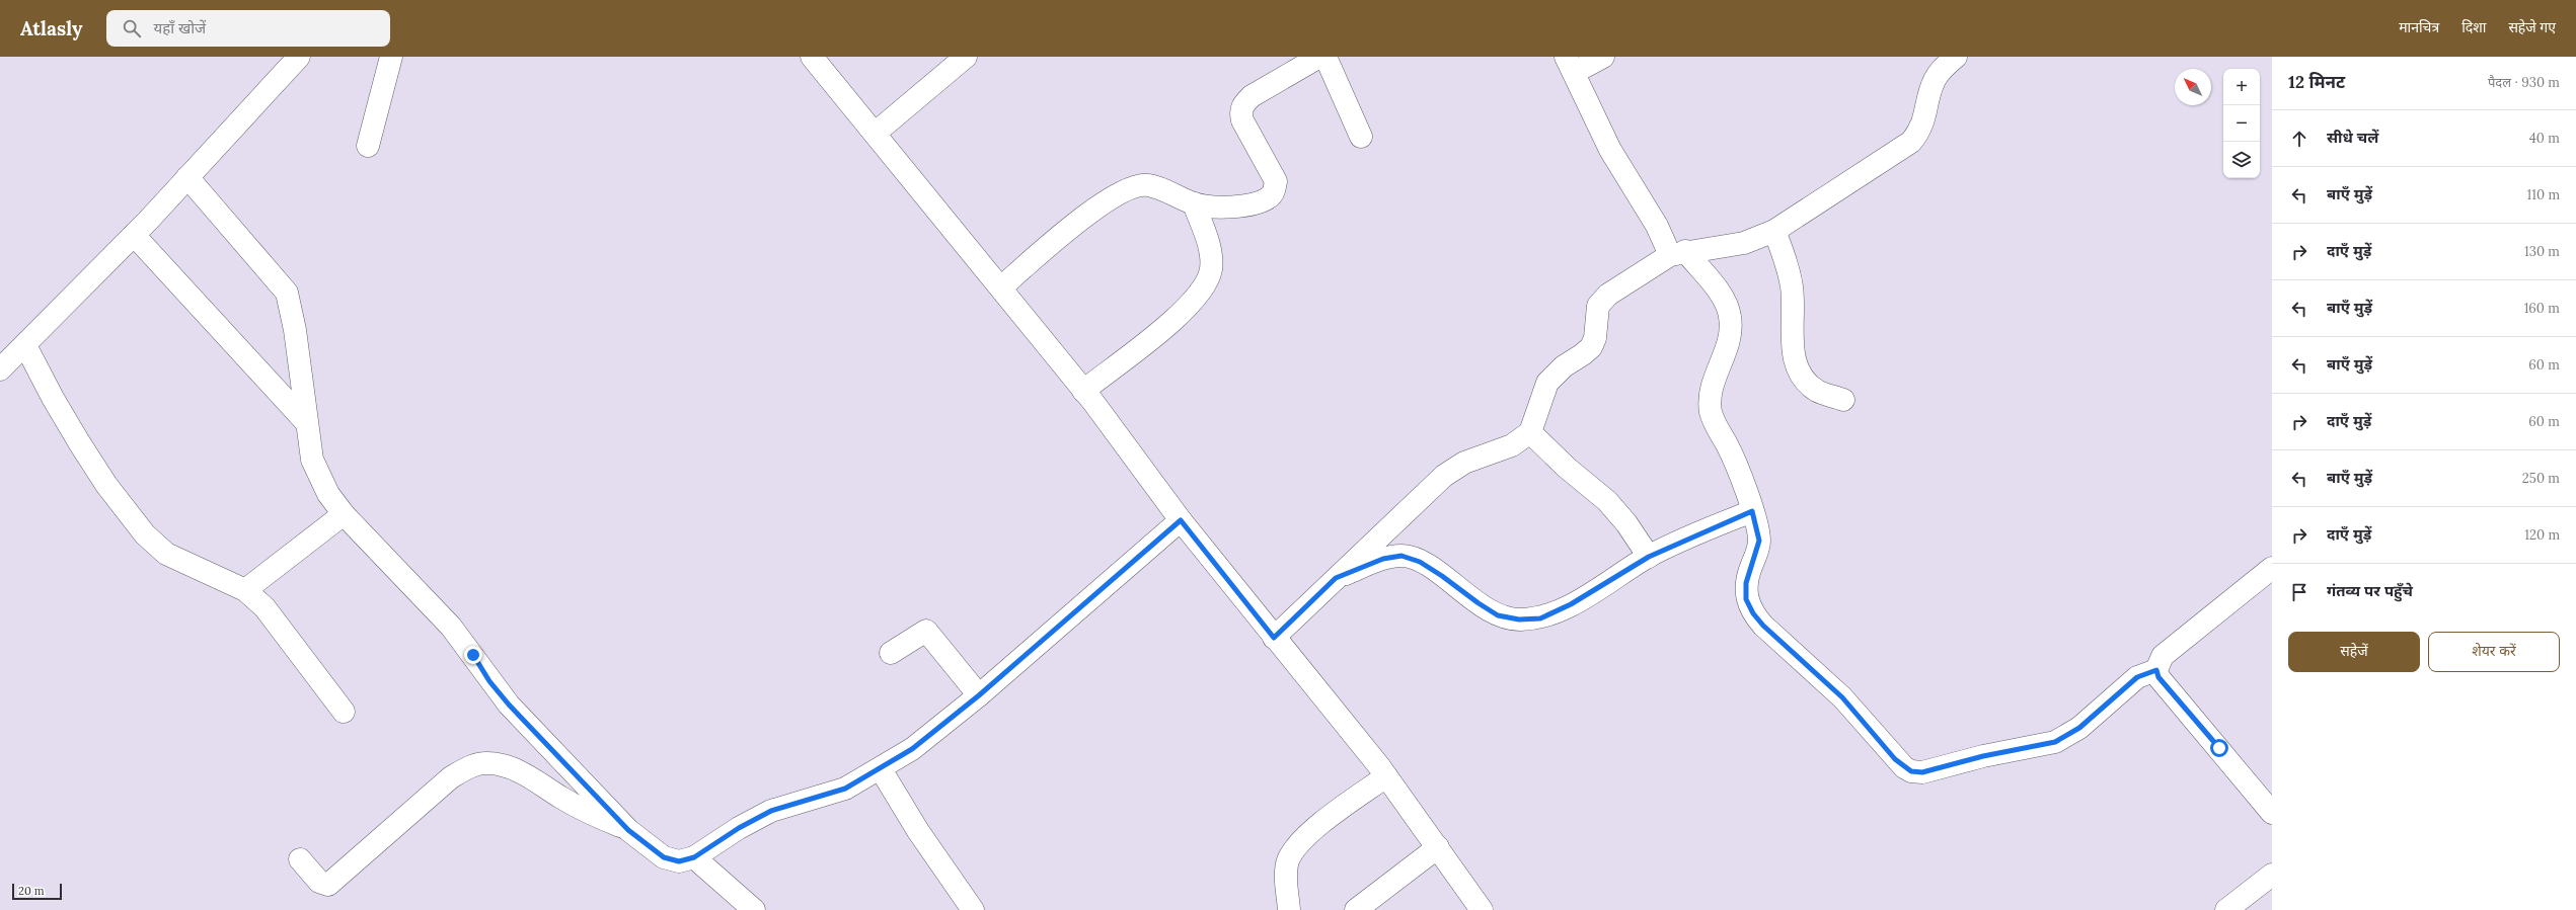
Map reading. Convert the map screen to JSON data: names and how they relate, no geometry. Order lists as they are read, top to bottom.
{
  "scale_bar": "20 m",
  "north": "top left",
  "page": {
    "header": "Atlasly",
    "search": "यहाँ खोजें",
    "nav": ["मानचित्र", "दिशा", "सहेजे गए"],
    "heading": ["12 मिनट", "पैदल · 930 m"],
    "map_buttons": ["+", "−"],
    "list": [
      ["सीधे चलें", "40 m"],
      ["बाएँ मुड़ें", "110 m"],
      ["दाएँ मुड़ें", "130 m"],
      ["बाएँ मुड़ें", "160 m"],
      ["बाएँ मुड़ें", "60 m"],
      ["दाएँ मुड़ें", "60 m"],
      ["बाएँ मुड़ें", "250 m"],
      ["दाएँ मुड़ें", "120 m"],
      "गंतव्य पर पहुँचे"
    ],
    "buttons": ["सहेजें", "शेयर करें"],
    "scale": "20 m"
  }
}
